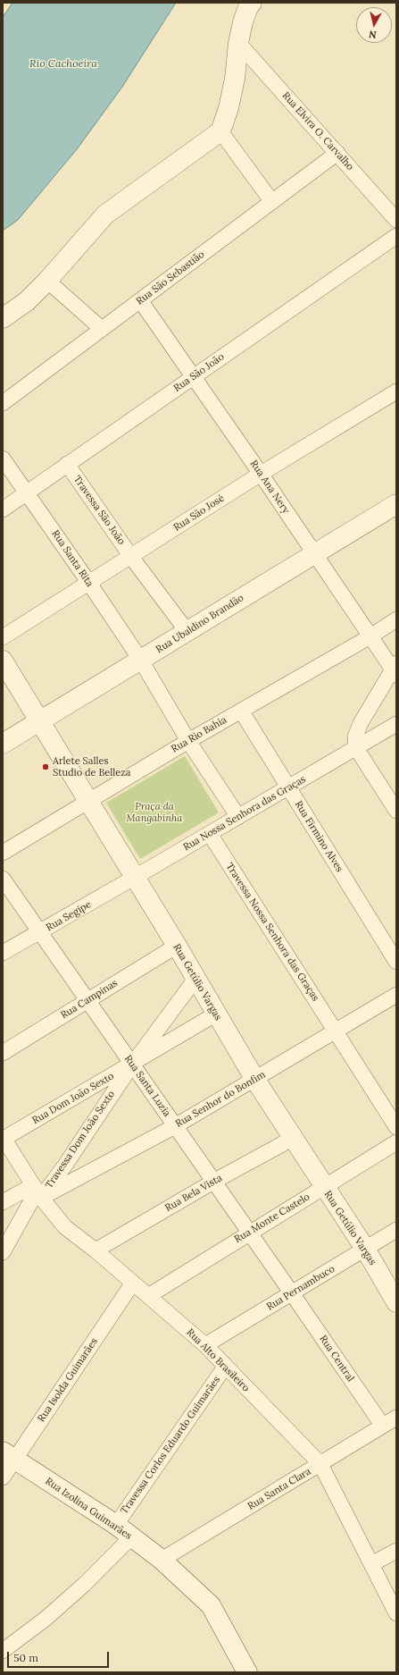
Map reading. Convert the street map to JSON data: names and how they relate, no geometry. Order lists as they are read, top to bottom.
{
  "streets": {
    "street": [
      "Rua Elvira O. Carvalho",
      "Rua São Sebastião",
      "Rua São João",
      "Rua Ana Nery",
      "Travessa São João",
      "Rua São José",
      "Rua Santa Rita",
      "Rua Ubaldino Brandão",
      "Rua Rio Bahia",
      "Rua Nossa Senhora das Graças",
      "Rua Firmino Alves",
      "Rua Segipe",
      "Travessa Nossa Senhora das Graças",
      "Rua Getúlio Vargas",
      "Rua Campinas",
      "Rua Santa Luzia",
      "Rua Dom João Sexto",
      "Rua Senhor do Bonfim",
      "Travessa Dom João Sexto",
      "Rua Bela Vista",
      "Rua Monte Castelo",
      "Rua Pernambuco",
      "Rua Central",
      "Rua Alto Brasileiro",
      "Rua Isolda Guimarães",
      "Travessa Corlos Eduardo Guimarães",
      "Rua Santa Clara",
      "Rua Izolina Guimarães"
    ]
  },
  "crossings": [
    ["Rua Elvira O. Carvalho", "Rua São Sebastião"],
    ["Rua São Sebastião", "Rua Ana Nery"],
    ["Rua São João", "Rua Ana Nery"],
    ["Rua São João", "Travessa São João"],
    ["Rua São João", "Rua Santa Rita"],
    ["Rua Ana Nery", "Rua São José"],
    ["Rua Ana Nery", "Rua Ubaldino Brandão"],
    ["Rua Ana Nery", "Rua Rio Bahia"],
    ["Travessa São João", "Rua São José"],
    ["Travessa São João", "Rua Ubaldino Brandão"],
    ["Rua São José", "Rua Santa Rita"],
    ["Rua Santa Rita", "Rua Ubaldino Brandão"],
    ["Rua Santa Rita", "Rua Rio Bahia"],
    ["Rua Santa Rita", "Rua Nossa Senhora das Graças"],
    ["Rua Ubaldino Brandão", "Rua Getúlio Vargas"],
    ["Rua Rio Bahia", "Rua Firmino Alves"],
    ["Rua Rio Bahia", "Rua Getúlio Vargas"],
    ["Rua Nossa Senhora das Graças", "Rua Firmino Alves"],
    ["Rua Nossa Senhora das Graças", "Rua Segipe"],
    ["Rua Nossa Senhora das Graças", "Travessa Nossa Senhora das Graças"],
    ["Rua Nossa Senhora das Graças", "Rua Getúlio Vargas"],
    ["Rua Segipe", "Rua Getúlio Vargas"],
    ["Rua Segipe", "Rua Santa Luzia"],
    ["Travessa Nossa Senhora das Graças", "Rua Senhor do Bonfim"],
    ["Rua Getúlio Vargas", "Rua Campinas"],
    ["Rua Getúlio Vargas", "Rua Dom João Sexto"],
    ["Rua Getúlio Vargas", "Rua Senhor do Bonfim"],
    ["Rua Getúlio Vargas", "Travessa Dom João Sexto"],
    ["Rua Getúlio Vargas", "Rua Bela Vista"],
    ["Rua Getúlio Vargas", "Rua Monte Castelo"],
    ["Rua Getúlio Vargas", "Rua Pernambuco"],
    ["Rua Campinas", "Rua Santa Luzia"],
    ["Rua Santa Luzia", "Rua Dom João Sexto"],
    ["Rua Santa Luzia", "Rua Senhor do Bonfim"],
    ["Rua Santa Luzia", "Travessa Dom João Sexto"],
    ["Rua Santa Luzia", "Rua Bela Vista"],
    ["Rua Santa Luzia", "Rua Monte Castelo"],
    ["Rua Santa Luzia", "Rua Pernambuco"],
    ["Rua Santa Luzia", "Rua Central"],
    ["Rua Dom João Sexto", "Travessa Dom João Sexto"],
    ["Rua Dom João Sexto", "Rua Alto Brasileiro"],
    ["Rua Senhor do Bonfim", "Travessa Dom João Sexto"],
    ["Rua Senhor do Bonfim", "Rua Alto Brasileiro"],
    ["Travessa Dom João Sexto", "Rua Alto Brasileiro"],
    ["Rua Bela Vista", "Rua Alto Brasileiro"],
    ["Rua Monte Castelo", "Rua Alto Brasileiro"],
    ["Rua Pernambuco", "Rua Central"],
    ["Rua Pernambuco", "Rua Alto Brasileiro"],
    ["Rua Central", "Rua Santa Clara"],
    ["Rua Alto Brasileiro", "Rua Isolda Guimarães"],
    ["Rua Alto Brasileiro", "Travessa Corlos Eduardo Guimarães"],
    ["Rua Alto Brasileiro", "Rua Santa Clara"],
    ["Rua Isolda Guimarães", "Rua Izolina Guimarães"],
    ["Travessa Corlos Eduardo Guimarães", "Rua Izolina Guimarães"],
    ["Rua Santa Clara", "Rua Izolina Guimarães"]
  ],
  "water": ["Rio Cachoeira"],
  "parks": ["Praça da Mangabinha"],
  "places": ["Arlete Salles Studio de Belleza"],
  "scale_bar": "50 m",
  "north": "bottom"
}
